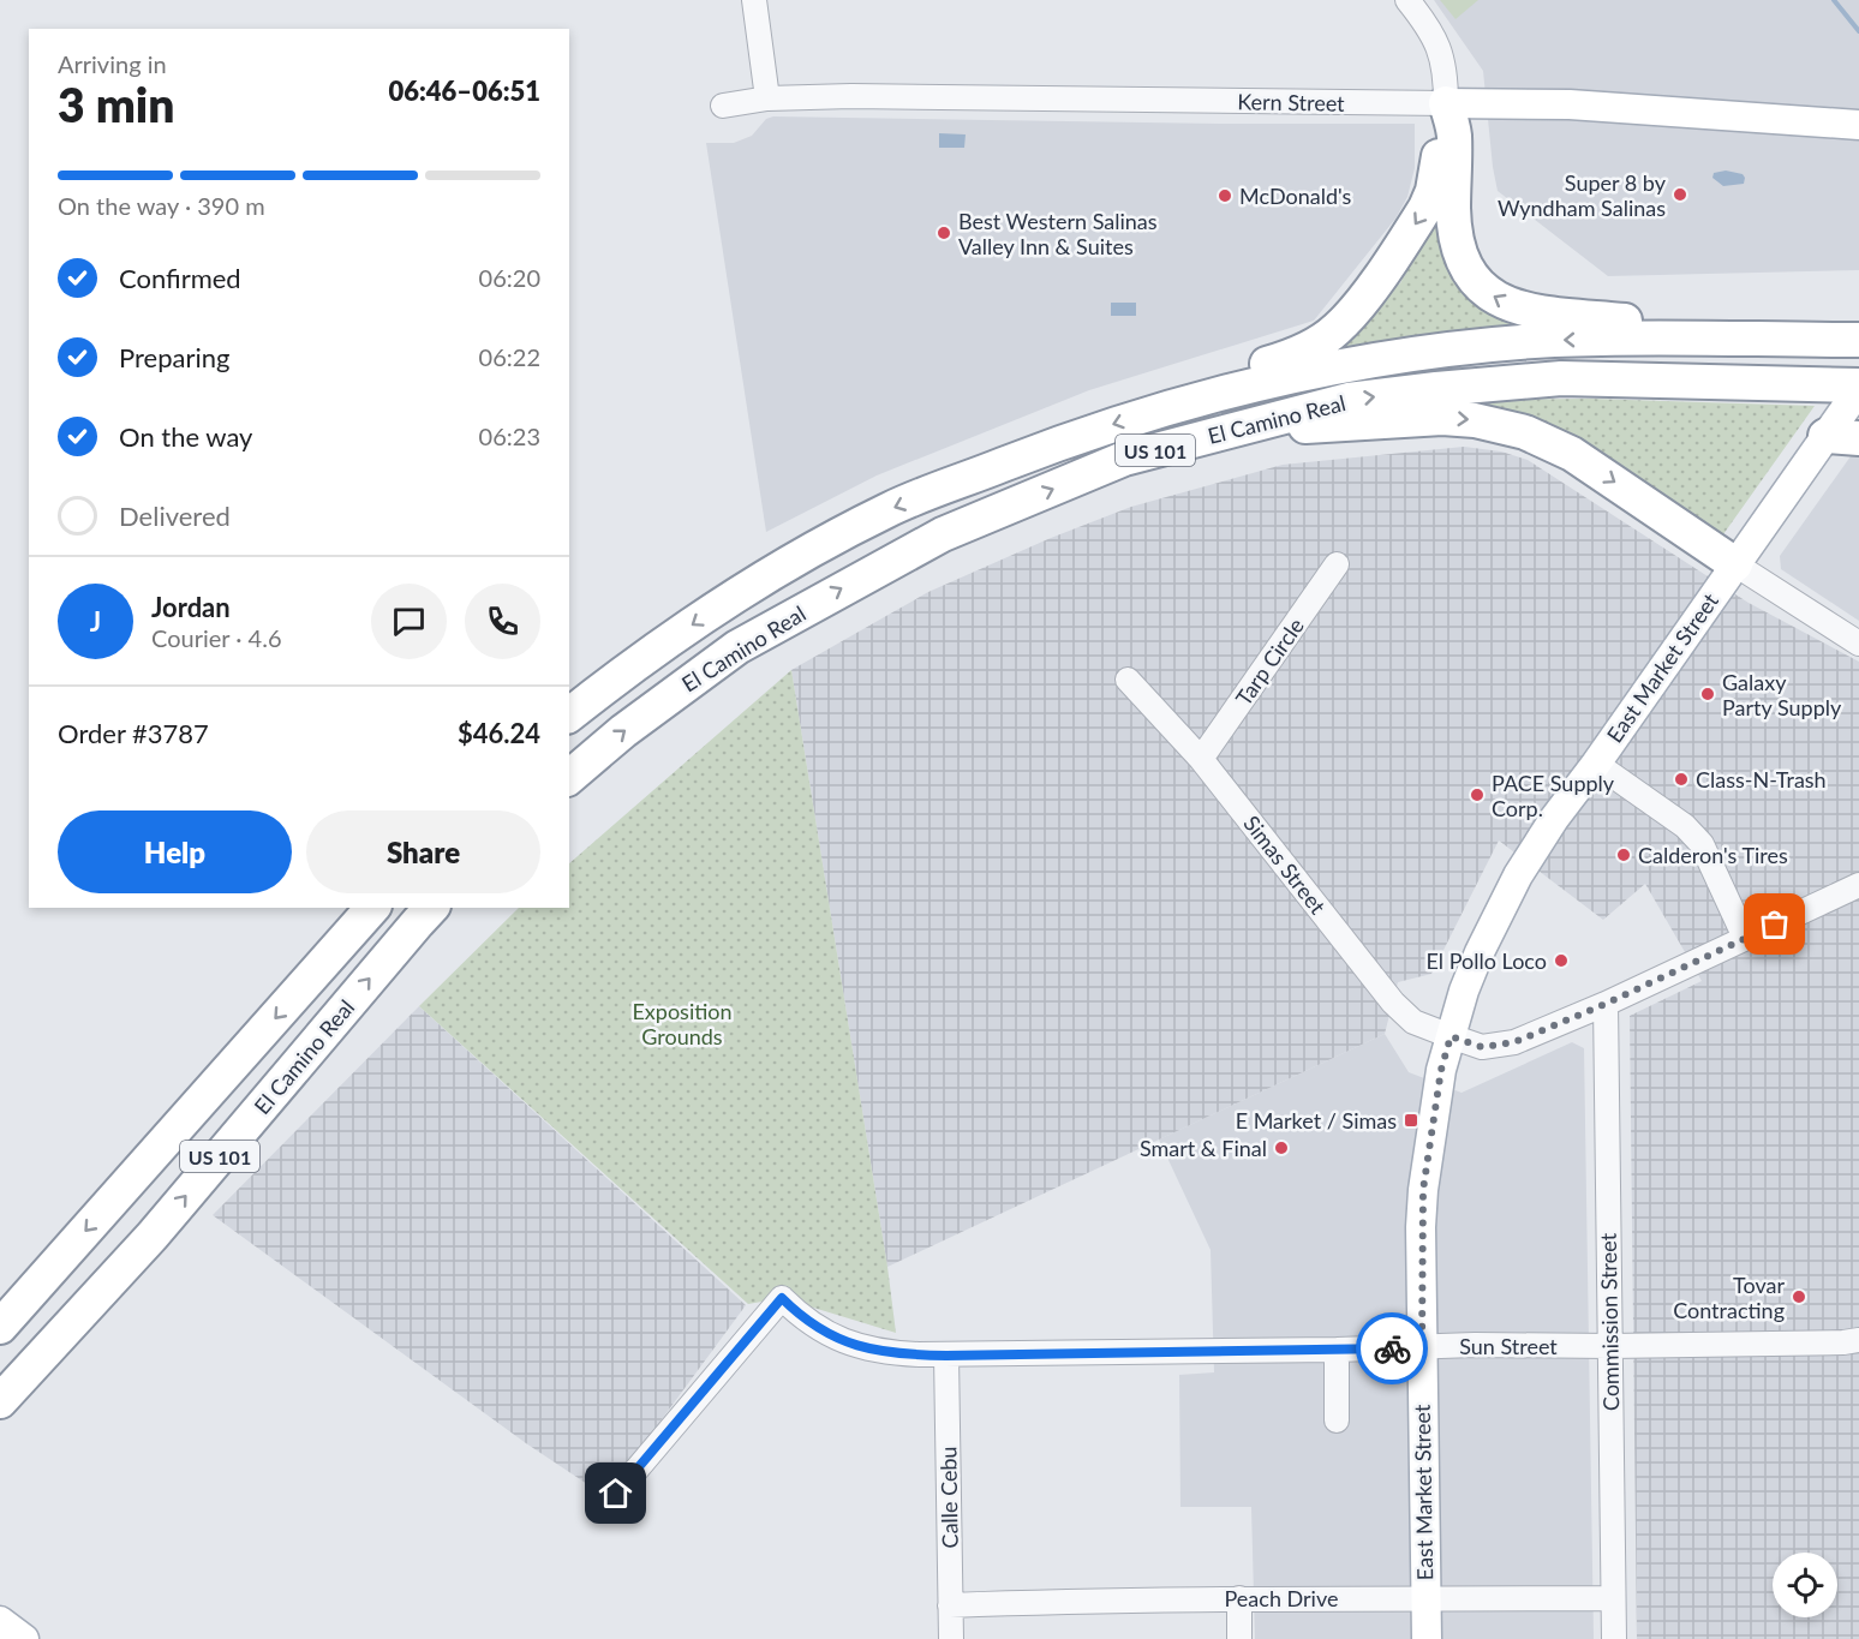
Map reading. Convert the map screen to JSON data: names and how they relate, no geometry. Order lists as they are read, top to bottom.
{
  "streets": {
    "highway": ["El Camino Real", "US 101"],
    "main road": ["Kern Street", "East Market Street"],
    "street": [
      "Tarp Circle",
      "Simas Street",
      "Commission Street",
      "Sun Street",
      "Calle Cebu",
      "Peach Drive"
    ]
  },
  "crossings": [
    ["El Camino Real", "East Market Street"],
    ["Tarp Circle", "Simas Street"],
    ["East Market Street", "Simas Street"],
    ["East Market Street", "Sun Street"],
    ["East Market Street", "Peach Drive"],
    ["Simas Street", "Commission Street"],
    ["Commission Street", "Sun Street"],
    ["Commission Street", "Peach Drive"],
    ["Sun Street", "Calle Cebu"],
    ["Calle Cebu", "Peach Drive"]
  ],
  "parks": ["Exposition Grounds"],
  "places": {
    "other": [
      "Super 8 by Wyndham Salinas",
      "McDonald's",
      "Best Western Salinas Valley Inn & Suites",
      "Galaxy Party Supply",
      "Class-N-Trash",
      "PACE Supply Corp.",
      "Calderon's Tires",
      "El Pollo Loco",
      "Smart & Final",
      "Tovar Contracting"
    ],
    "transit": ["E Market / Simas"]
  },
  "page": {
    "heading": ["3 min", "Arriving in", "06:46–06:51"],
    "panel": [
      "Jordan",
      "Courier · 4.6",
      "Order #3787",
      "$46.24"
    ],
    "bar": "On the way · 390 m",
    "list": [
      ["Confirmed", "06:20"],
      ["Preparing", "06:22"],
      ["On the way", "06:23"],
      "Delivered"
    ],
    "round": "J",
    "buttons": ["Help", "Share"]
  }
}
